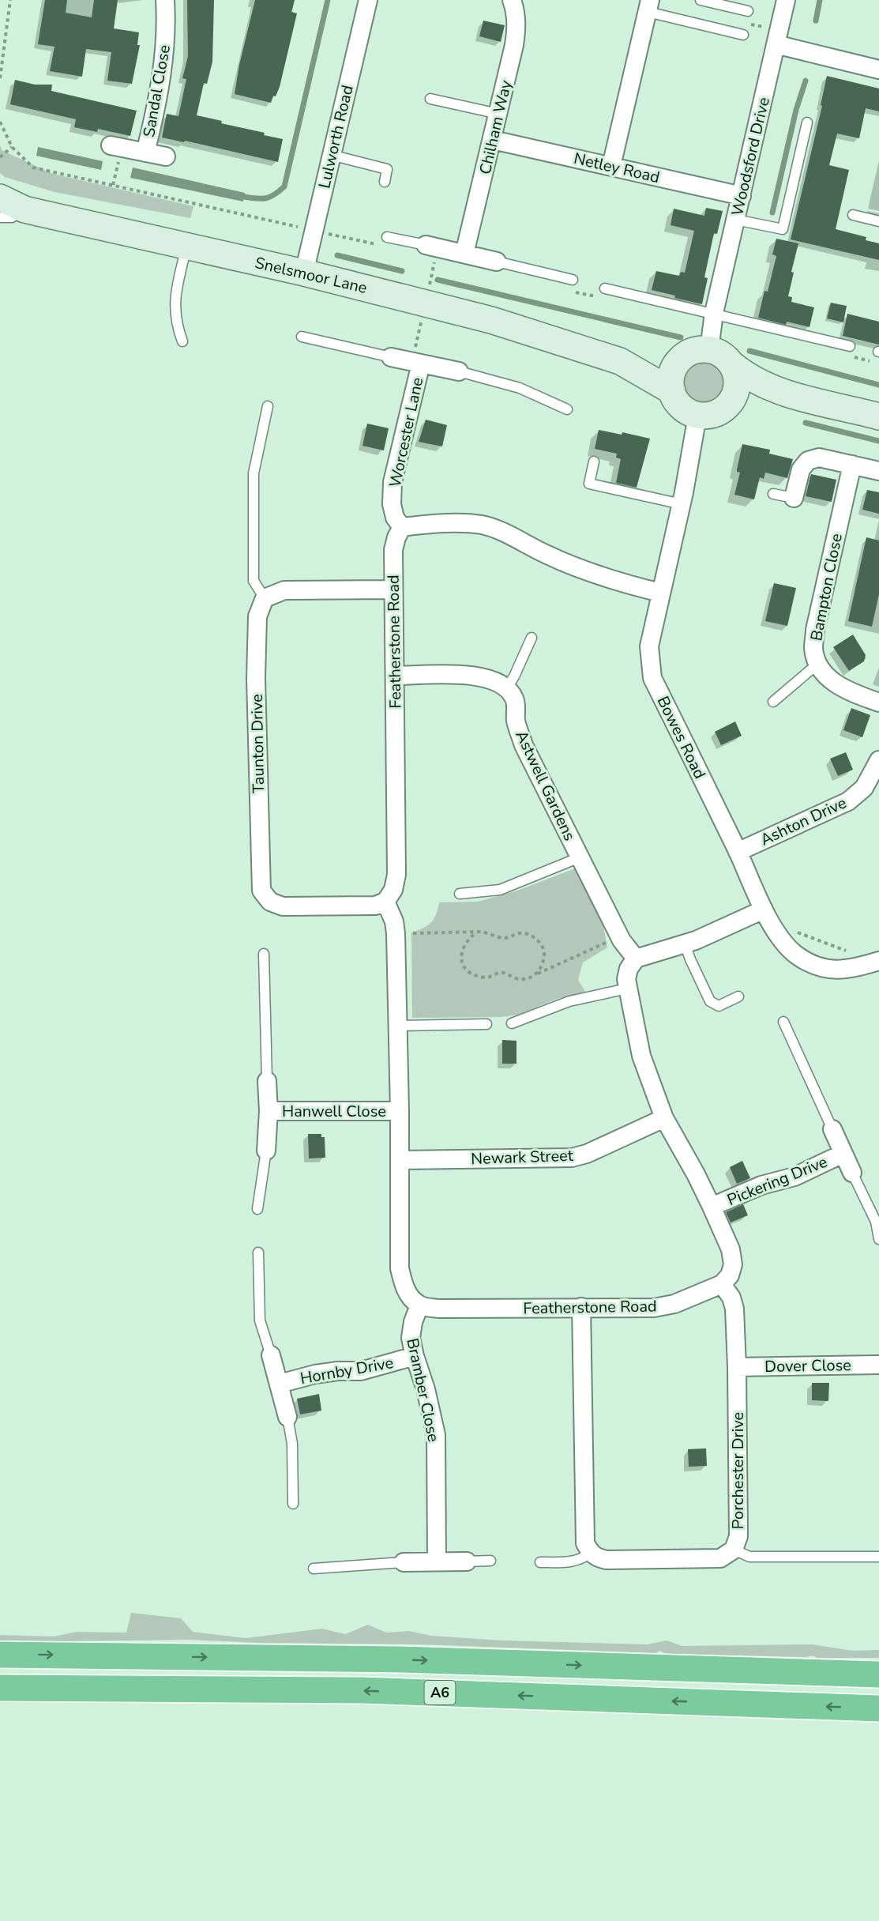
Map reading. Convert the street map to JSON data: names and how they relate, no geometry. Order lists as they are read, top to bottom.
{
  "streets": {
    "highway": ["A6"],
    "street": [
      "Sandal Close",
      "Chilham Way",
      "Lulworth Road",
      "Woodsford Drive",
      "Netley Road",
      "Snelsmoor Lane",
      "Worcester Lane",
      "Bampton Close",
      "Featherstone Road",
      "Bowes Road",
      "Taunton Drive",
      "Astwell Gardens",
      "Ashton Drive",
      "Hanwell Close",
      "Newark Street",
      "Pickering Drive",
      "Dover Close",
      "Hornby Drive",
      "Bramber Close",
      "Porchester Drive"
    ]
  },
  "crossings": [
    ["Chilham Way", "Netley Road"],
    ["Lulworth Road", "Snelsmoor Lane"],
    ["Woodsford Drive", "Netley Road"],
    ["Woodsford Drive", "Snelsmoor Lane"],
    ["Woodsford Drive", "Bowes Road"],
    ["Snelsmoor Lane", "Bowes Road"],
    ["Worcester Lane", "Featherstone Road"],
    ["Featherstone Road", "Taunton Drive"],
    ["Featherstone Road", "Bramber Close"],
    ["Featherstone Road", "Porchester Drive"],
    ["Bowes Road", "Ashton Drive"],
    ["Dover Close", "Porchester Drive"],
    ["Hornby Drive", "Bramber Close"]
  ]
}
